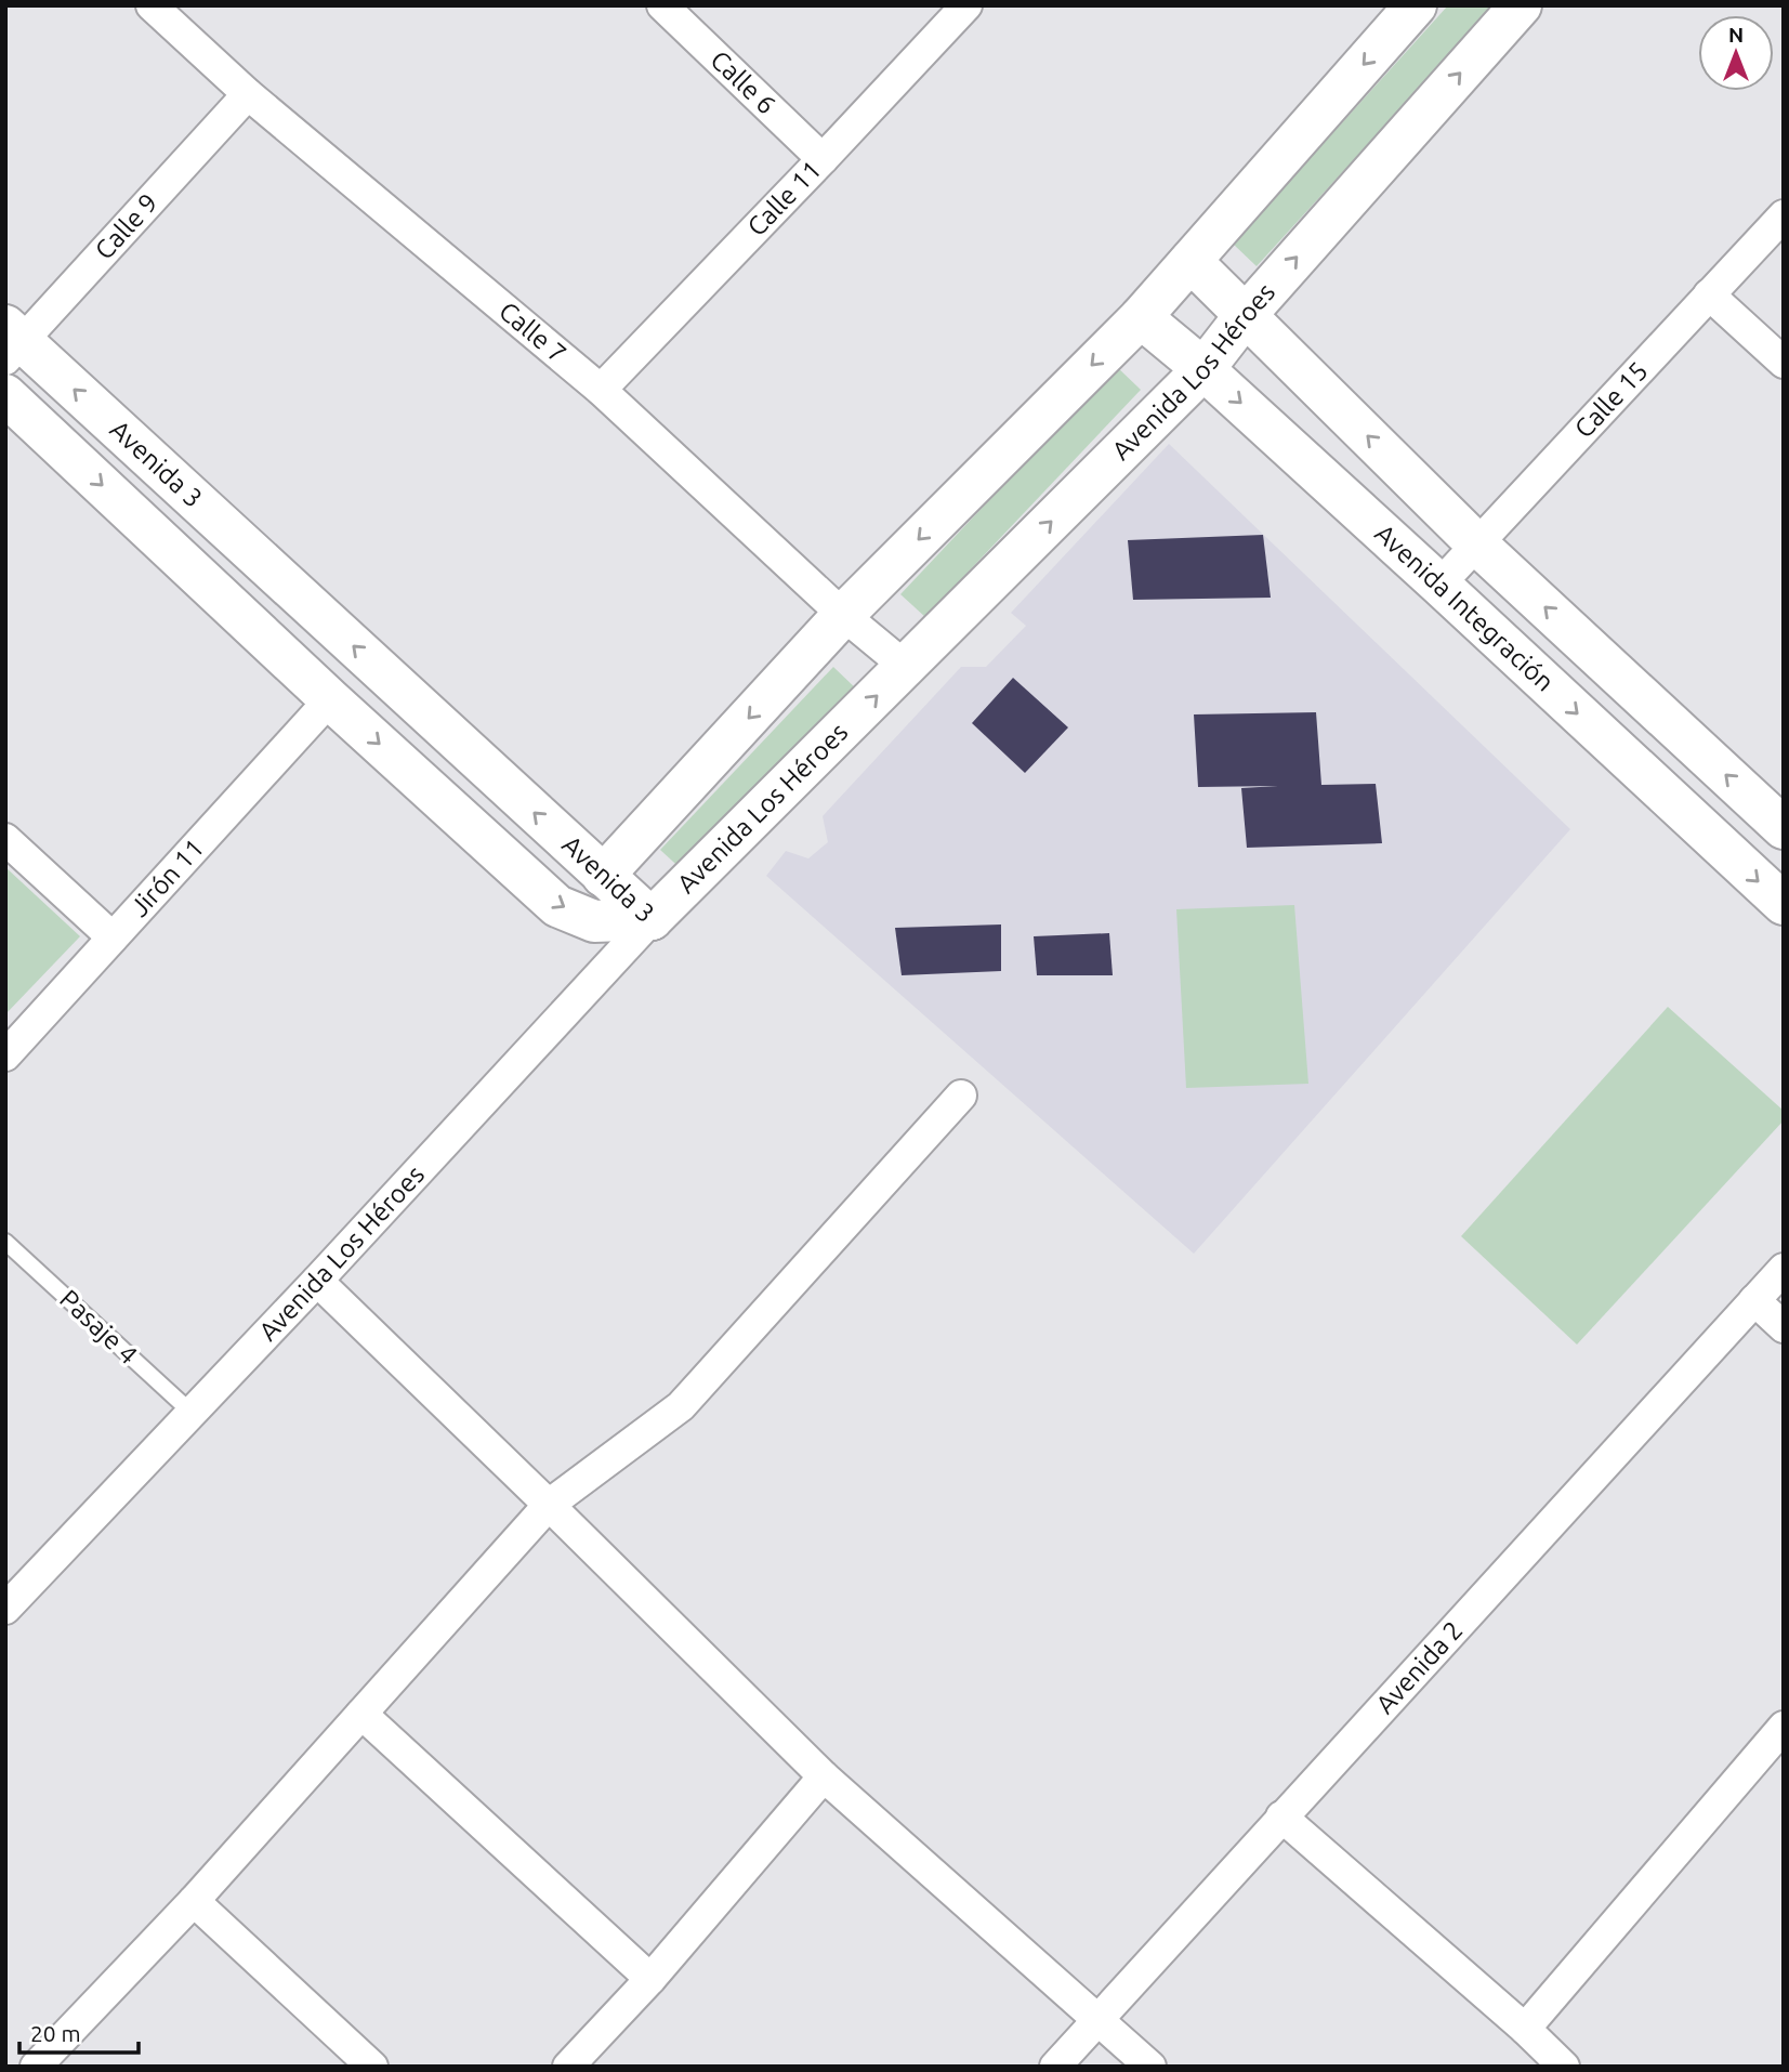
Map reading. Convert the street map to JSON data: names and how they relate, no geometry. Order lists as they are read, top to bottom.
{
  "streets": {
    "main road": ["Avenida Los Héroes", "Avenida 3", "Avenida Integración"],
    "street": [
      "Calle 6",
      "Calle 11",
      "Calle 9",
      "Calle 7",
      "Calle 15",
      "Jirón 11",
      "Avenida 2"
    ],
    "lane": ["Pasaje 4"]
  },
  "crossings": [
    ["Calle 6", "Calle 11"],
    ["Calle 11", "Calle 7"],
    ["Calle 9", "Calle 7"],
    ["Calle 9", "Avenida 3"],
    ["Calle 7", "Avenida Los Héroes"],
    ["Avenida Los Héroes", "Avenida 3"],
    ["Avenida Los Héroes", "Avenida Integración"],
    ["Avenida Los Héroes", "Pasaje 4"],
    ["Calle 15", "Avenida Integración"],
    ["Avenida 3", "Jirón 11"]
  ],
  "scale_bar": "20 m",
  "north": "top"
}
